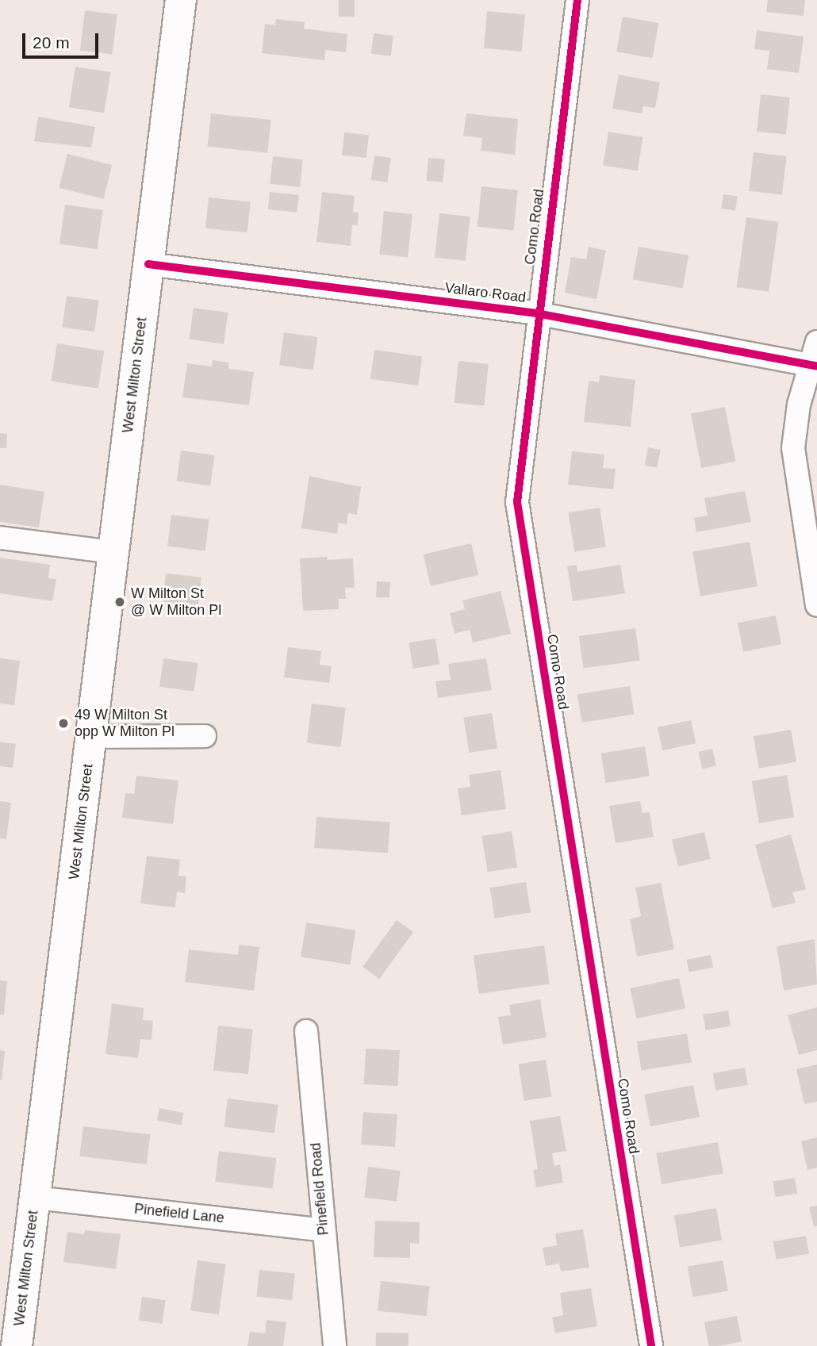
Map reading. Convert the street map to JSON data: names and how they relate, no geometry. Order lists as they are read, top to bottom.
{
  "streets": {
    "main road": ["West Milton Street"],
    "street": [
      "Como Road",
      "Vallaro Road",
      "Pinefield Road",
      "Pinefield Lane"
    ]
  },
  "crossings": [
    ["Como Road", "Vallaro Road"],
    ["Vallaro Road", "West Milton Street"],
    ["West Milton Street", "Pinefield Lane"],
    ["Pinefield Road", "Pinefield Lane"]
  ],
  "places": ["W Milton St @ W Milton Pl", "49 W Milton St opp W Milton Pl"],
  "scale_bar": "20 m"
}
